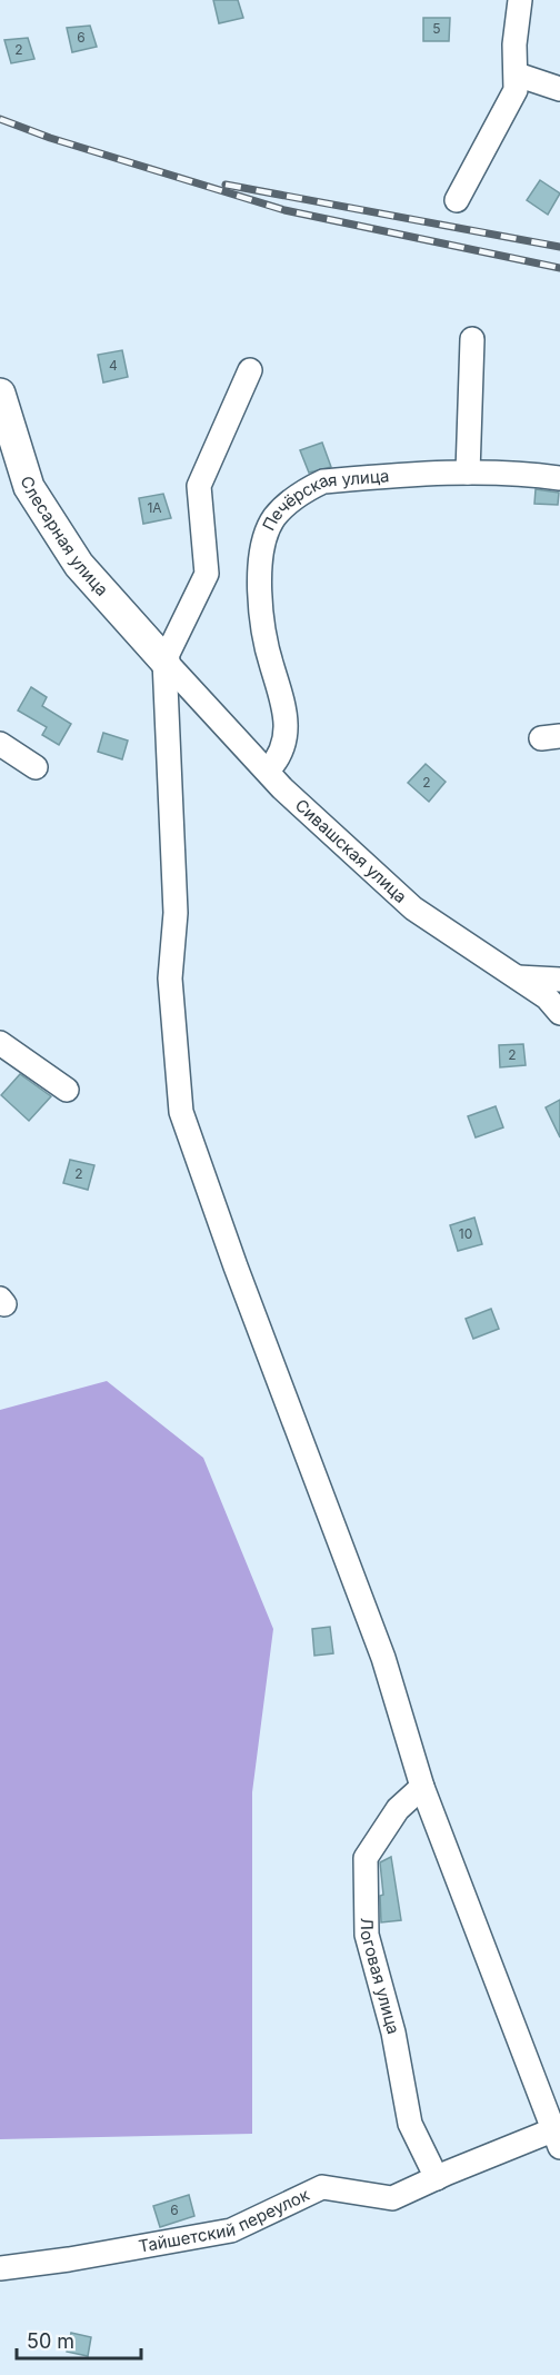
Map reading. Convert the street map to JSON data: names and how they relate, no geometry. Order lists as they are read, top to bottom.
{
  "streets": {
    "main road": ["Слесарная улица"],
    "street": [
      "Печёрская улица",
      "Сивашская улица",
      "Логовая улица",
      "Тайшетский переулок"
    ]
  },
  "crossings": [
    ["Печёрская улица", "Сивашская улица"],
    ["Слесарная улица", "Сивашская улица"],
    ["Логовая улица", "Тайшетский переулок"]
  ],
  "house_numbers": [
    "5",
    "6",
    "2",
    "4",
    "1А",
    "2",
    "2",
    "2",
    "10",
    "6"
  ],
  "scale_bar": "50 m"
}
